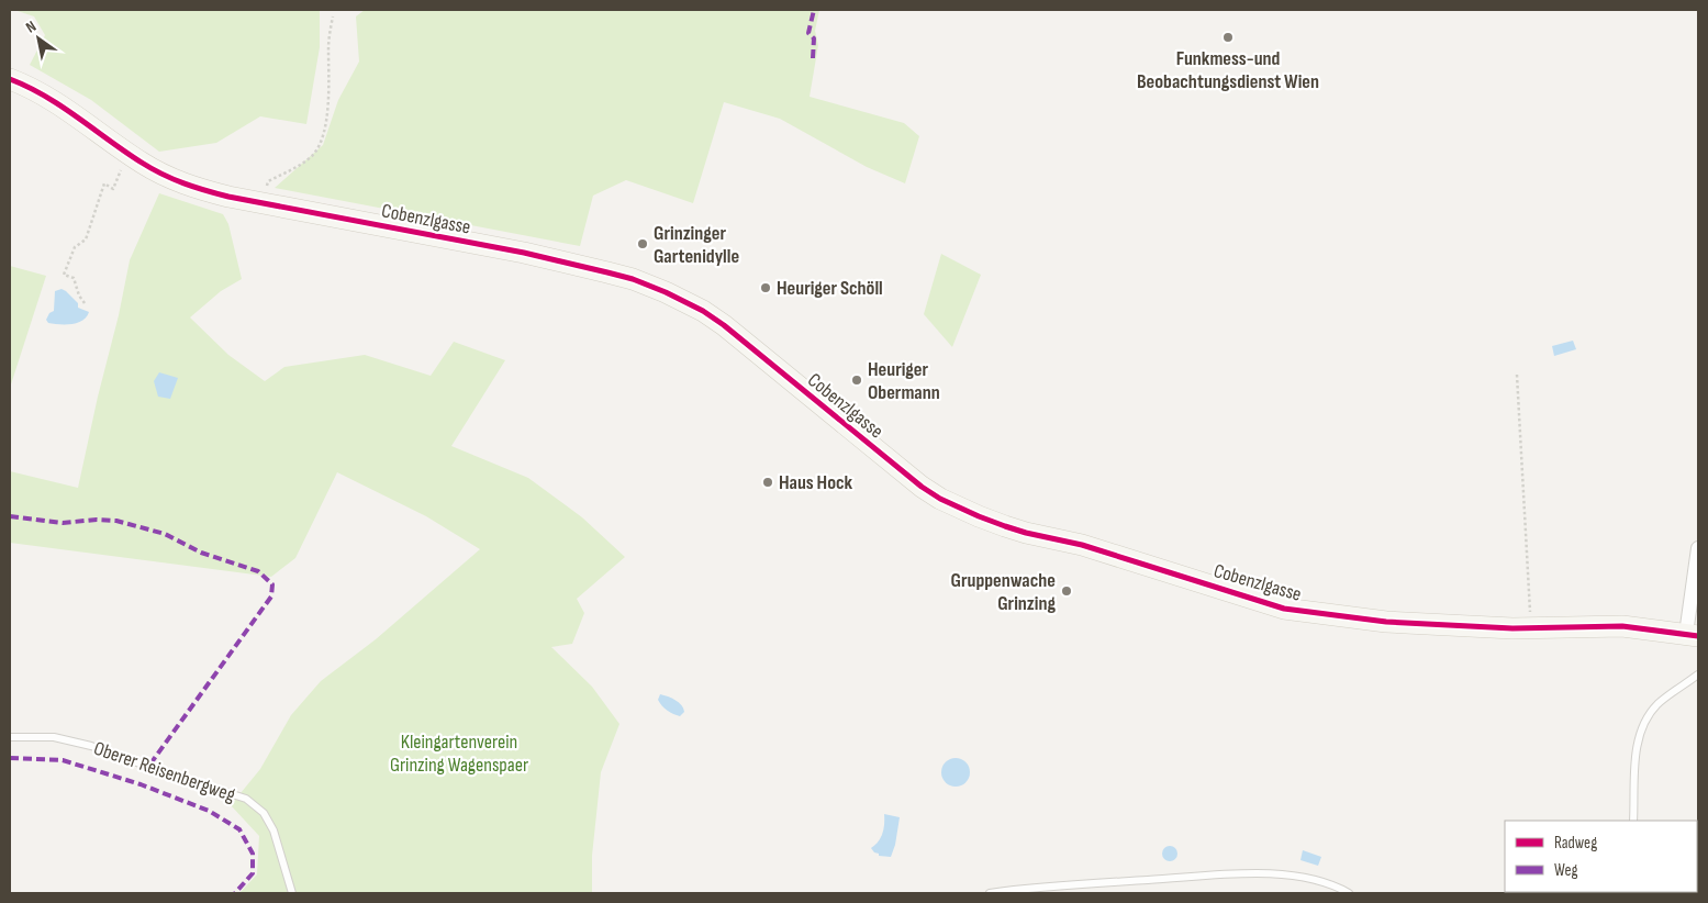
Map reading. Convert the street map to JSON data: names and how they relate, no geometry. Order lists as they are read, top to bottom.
{
  "streets": {
    "street": ["Cobenzlgasse"],
    "lane": ["Oberer Reisenbergweg"]
  },
  "parks": ["Kleingartenverein Grinzing Wagenspaer"],
  "places": [
    "Funkmess-und Beobachtungsdienst Wien",
    "Grinzinger Gartenidylle",
    "Heuriger Schöll",
    "Heuriger Obermann",
    "Haus Hock",
    "Gruppenwache Grinzing"
  ],
  "legend": ["Radweg", "Weg"],
  "north": "top left"
}
